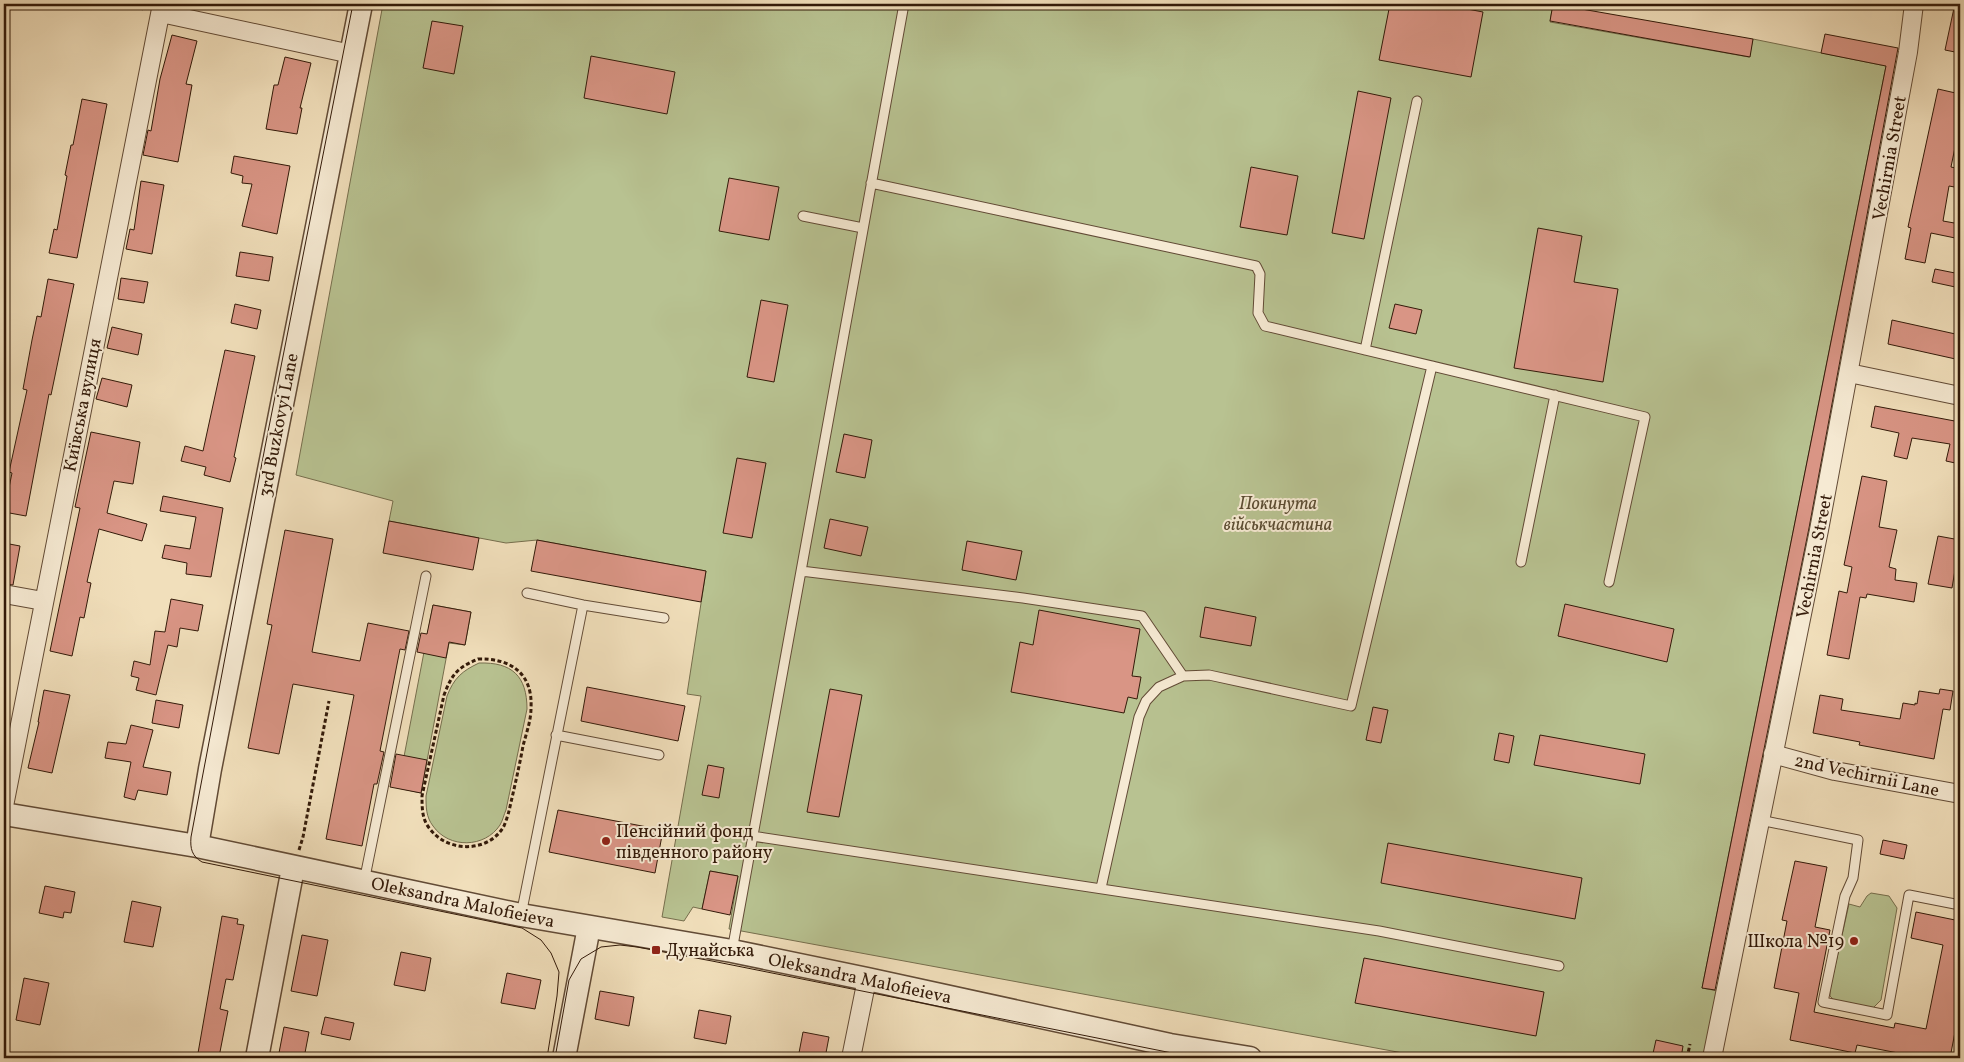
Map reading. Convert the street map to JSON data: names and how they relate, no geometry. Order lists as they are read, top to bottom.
{
  "streets": {
    "street": [
      "Vechirnia Street",
      "Київська вулиця",
      "3rd Buzkovyi Lane",
      "2nd Vechirnii Lane",
      "Oleksandra Malofieieva"
    ]
  },
  "crossings": [
    ["Vechirnia Street", "2nd Vechirnii Lane"],
    ["3rd Buzkovyi Lane", "Oleksandra Malofieieva"]
  ],
  "parks": ["Покинута військчастина"],
  "places": {
    "other": ["Пенсійний фонд південного району", "Школа №19"],
    "transit": ["Дунайська"]
  }
}
